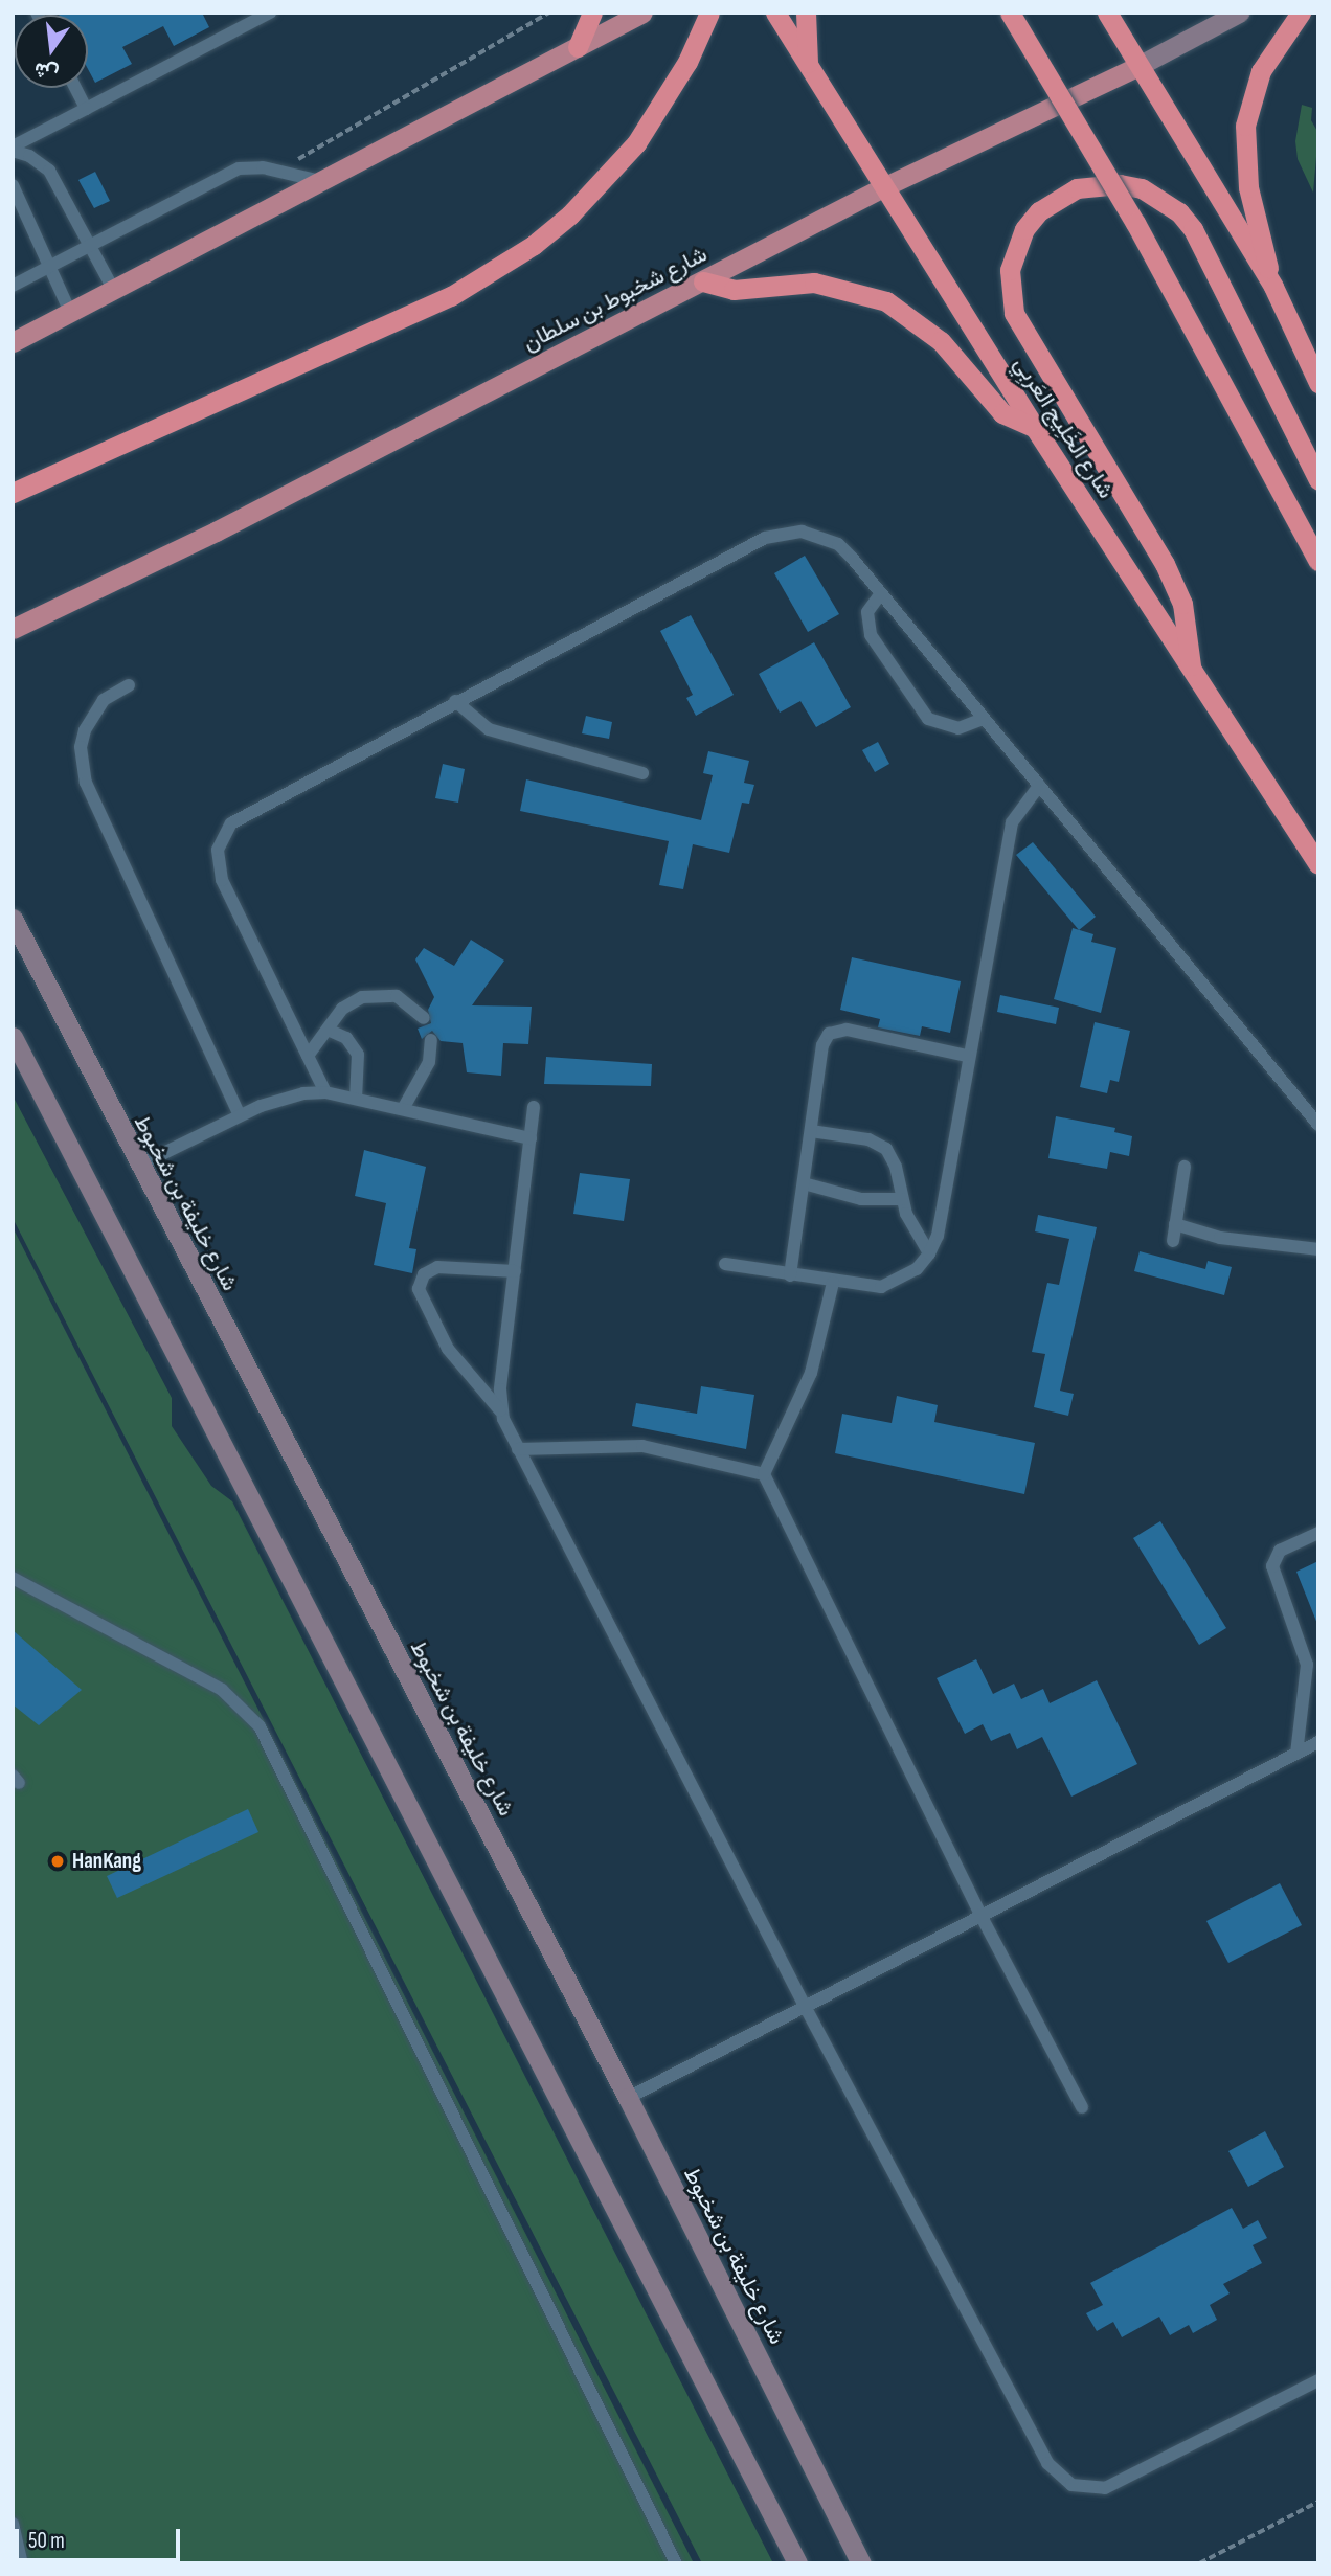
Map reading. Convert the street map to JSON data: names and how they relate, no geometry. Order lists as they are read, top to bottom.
{
  "streets": {
    "highway": ["شارع الخَلِيج العَربِي"],
    "main road": ["شارع شخبوط بن سلطان", "شارع خليفة بن شخبوط"]
  },
  "crossings": [
    ["شارع شخبوط بن سلطان", "شارع الخَلِيج العَربِي"]
  ],
  "places": ["HanKang"],
  "scale_bar": "50 m",
  "north": "bottom"
}
